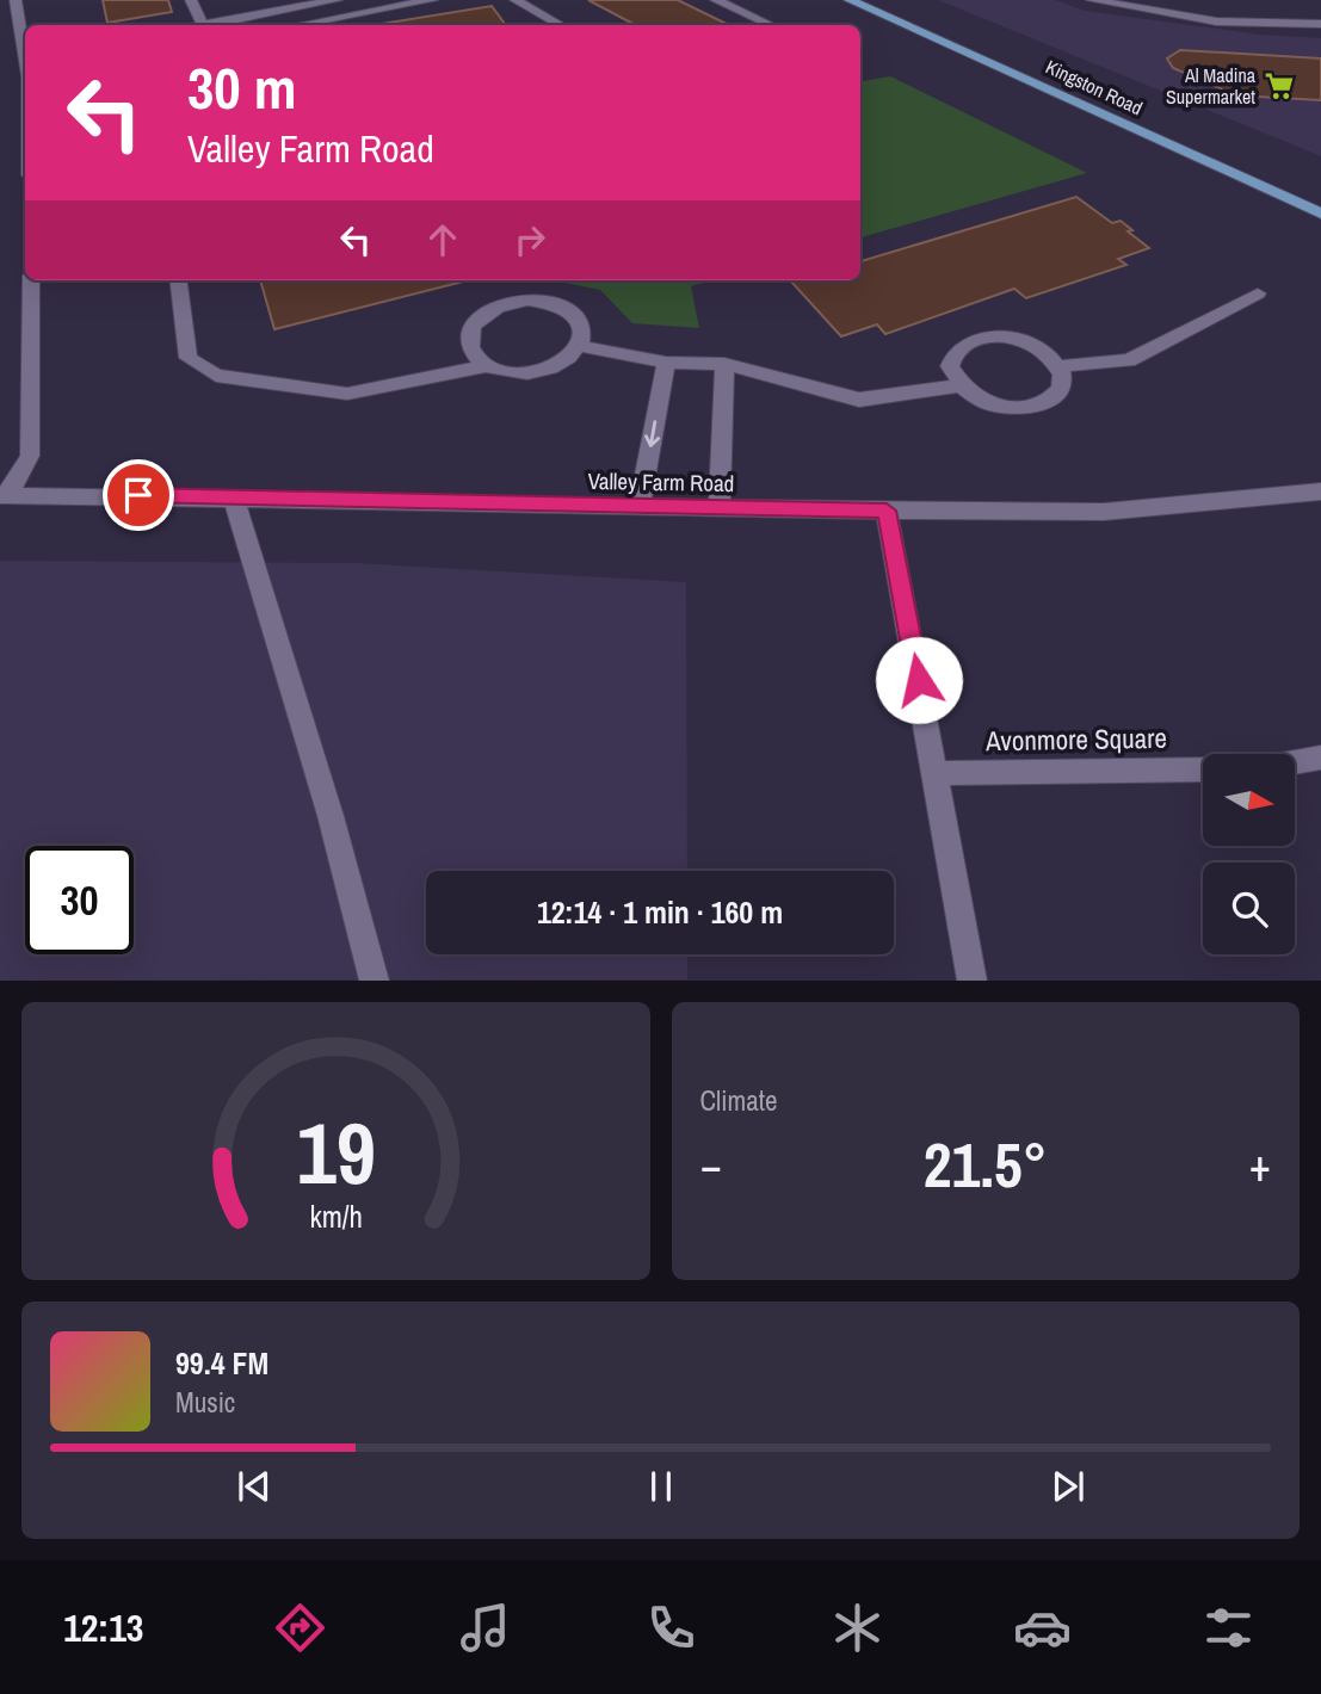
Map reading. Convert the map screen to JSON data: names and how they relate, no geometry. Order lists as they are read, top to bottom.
{
  "streets": {
    "main road": ["Kingston Road"],
    "street": ["Valley Farm Road", "Avonmore Square"]
  },
  "places": {
    "supermarket": ["Al Madina Supermarket"]
  },
  "north": "right",
  "page": {
    "turn": ["30 m", "Valley Farm Road"],
    "limit": "30",
    "trip": "12:14 · 1 min · 160 m",
    "tile": "Climate",
    "heat": ["−", "21.5°", "+"],
    "song": ["99.4 FM", "Music"],
    "tabs": "12:13",
    "gauge": ["19", "km/h"]
  }
}
